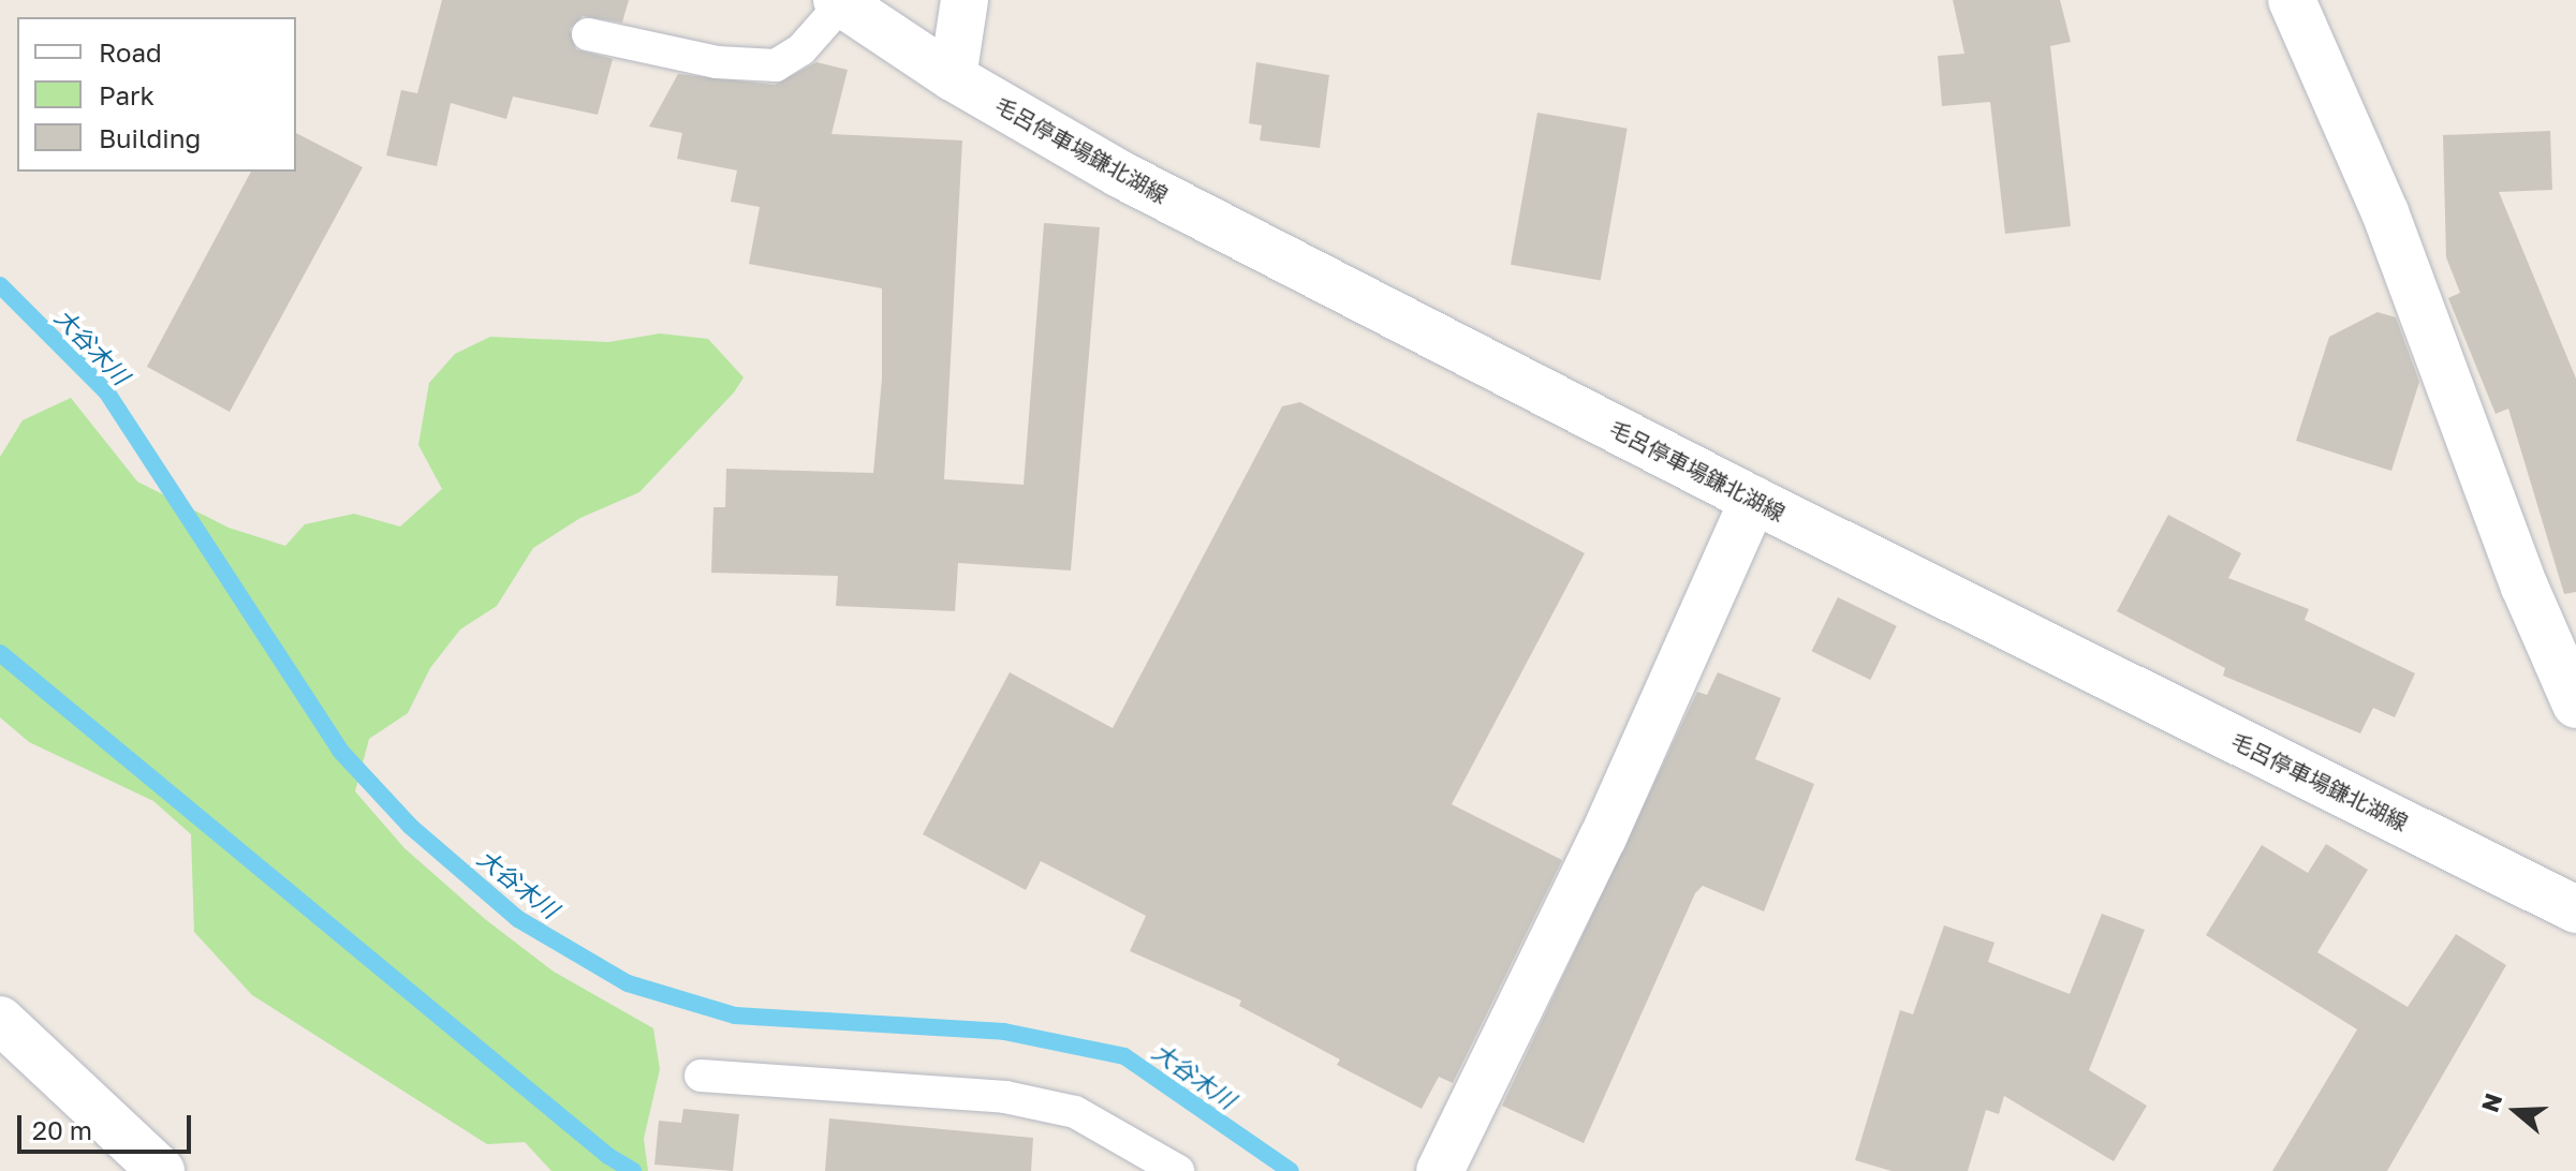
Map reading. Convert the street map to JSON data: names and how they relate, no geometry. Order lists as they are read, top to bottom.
{
  "streets": {
    "main road": ["毛呂停車場鎌北湖線"]
  },
  "water": ["大谷木川"],
  "legend": ["Road", "Park", "Building"],
  "scale_bar": "20 m",
  "north": "left"
}
